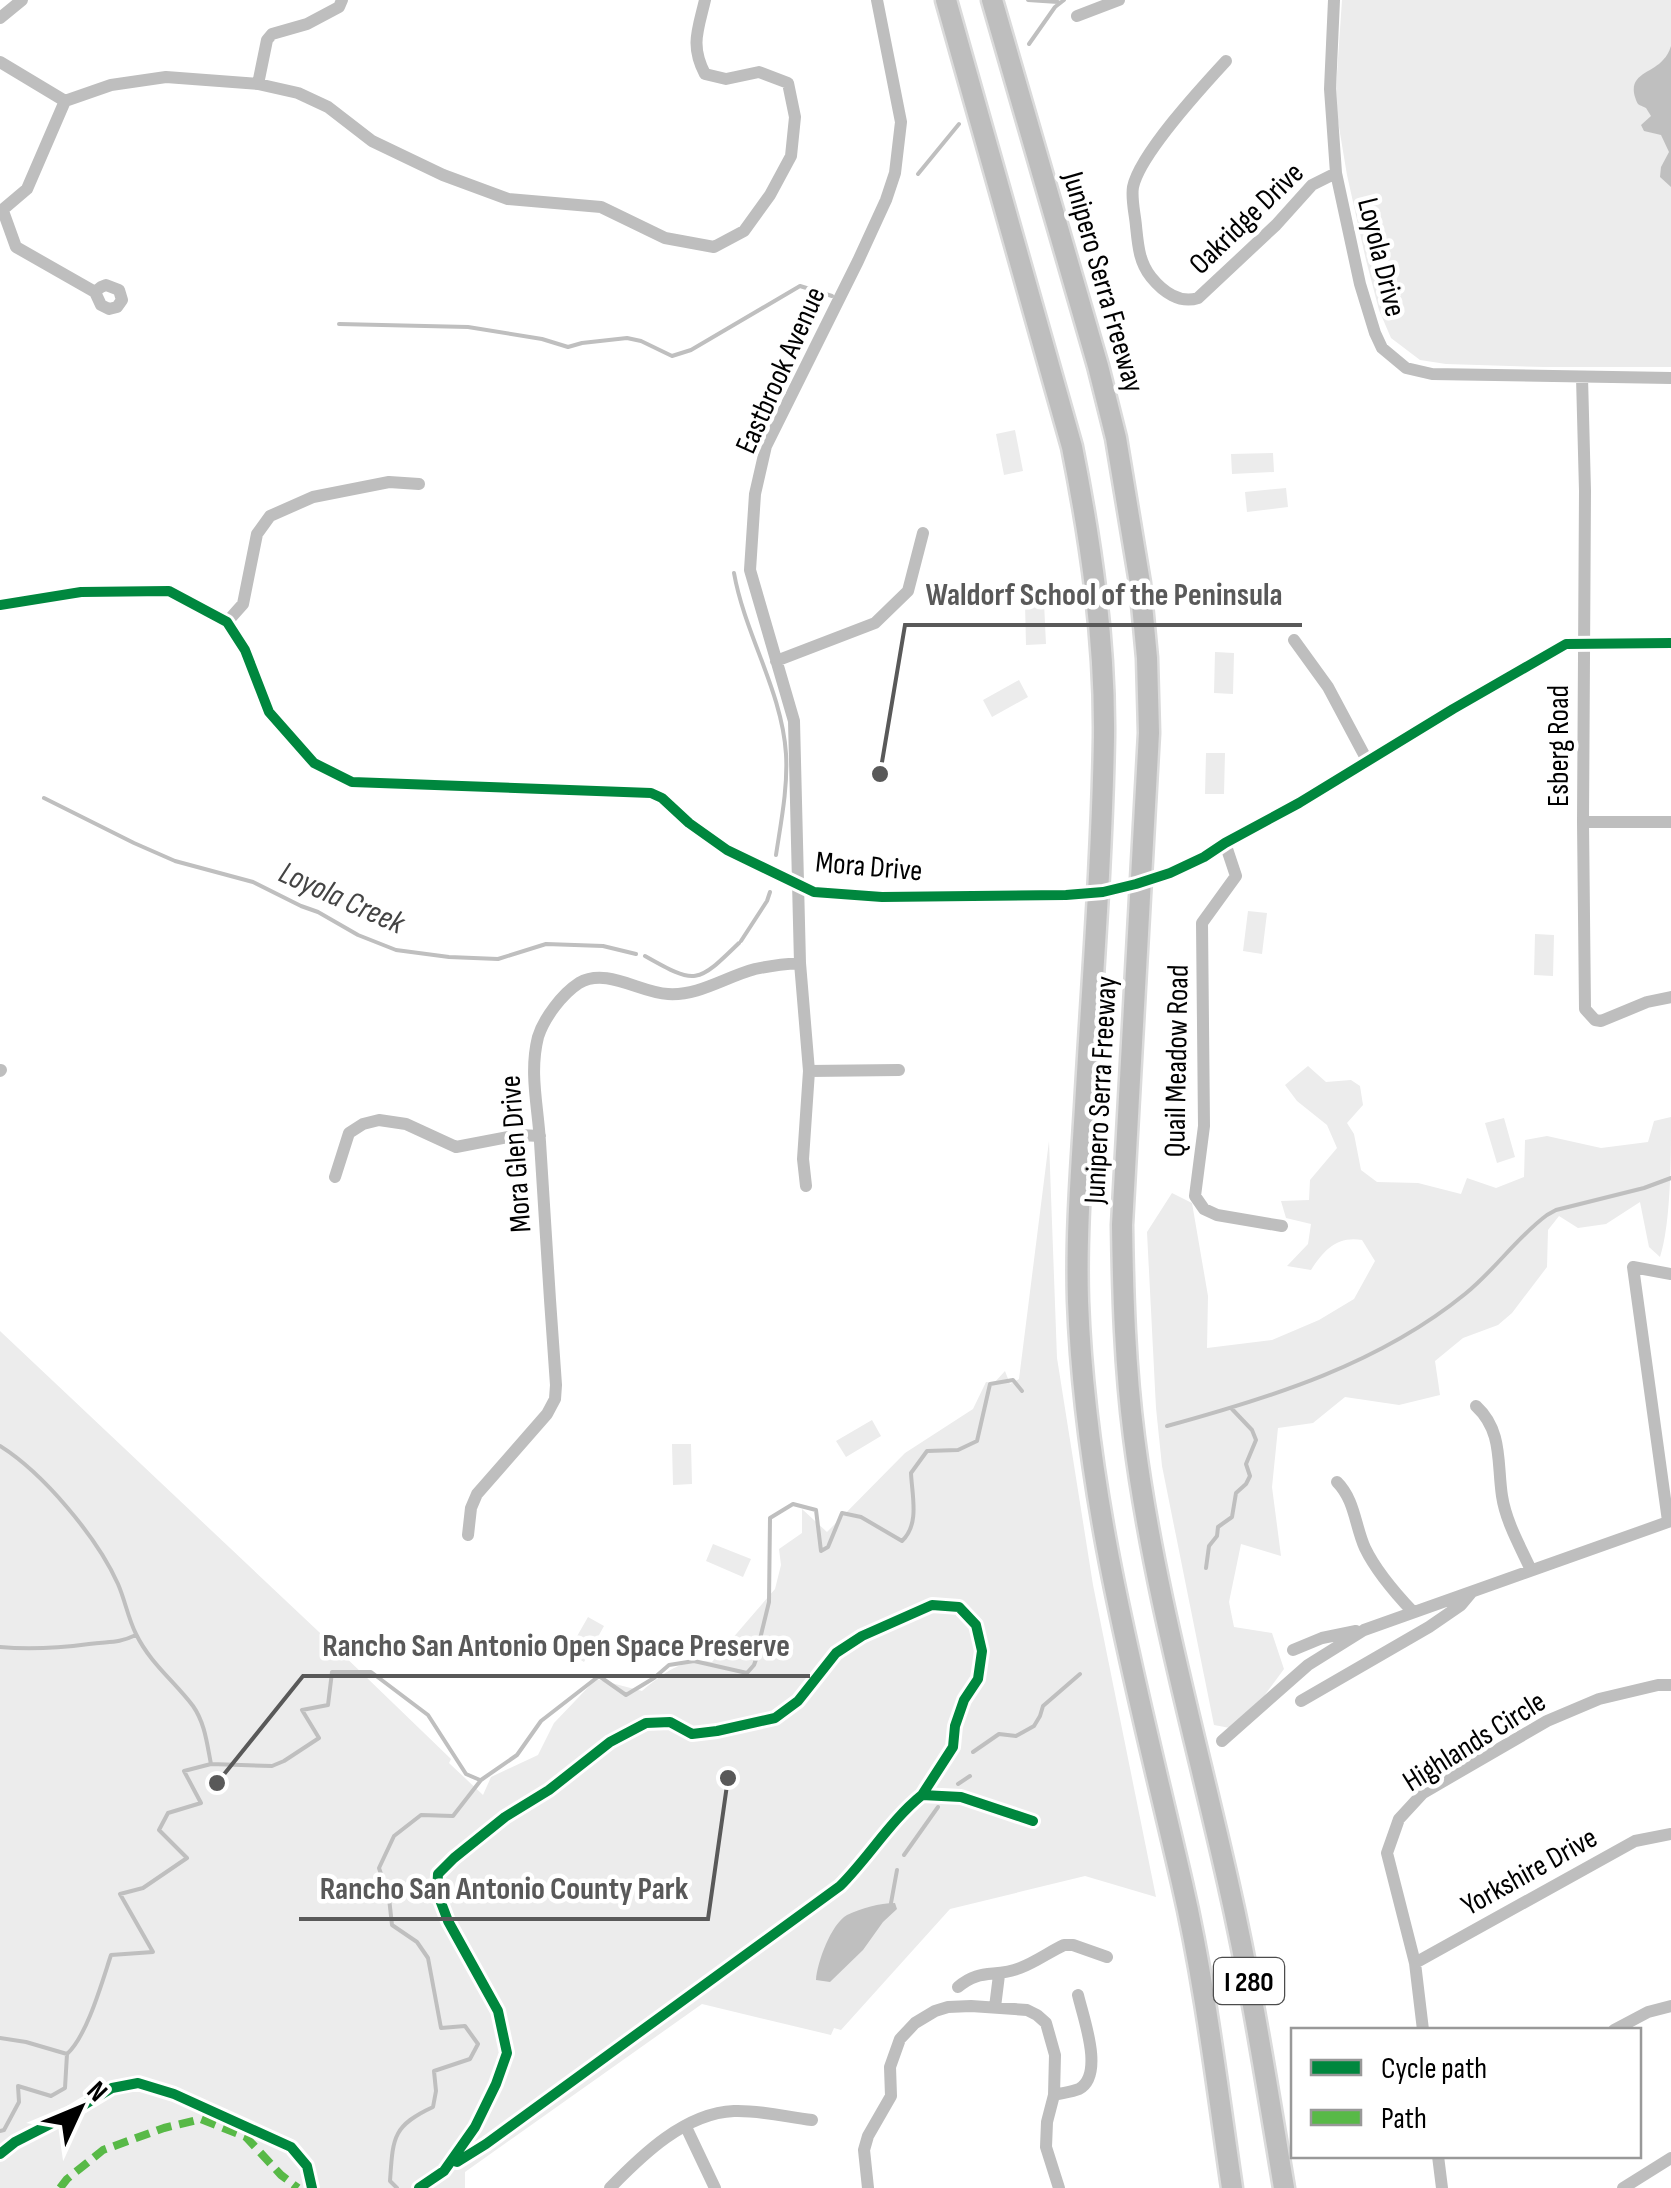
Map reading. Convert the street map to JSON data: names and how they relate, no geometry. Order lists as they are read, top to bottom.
{
  "streets": {
    "highway": ["Junipero Serra Freeway", "I 280"],
    "street": [
      "Oakridge Drive",
      "Loyola Drive",
      "Eastbrook Avenue",
      "Esberg Road",
      "Mora Drive",
      "Quail Meadow Road",
      "Mora Glen Drive",
      "Highlands Circle",
      "Yorkshire Drive"
    ]
  },
  "crossings": [
    ["Oakridge Drive", "Loyola Drive"],
    ["Loyola Drive", "Esberg Road"],
    ["Eastbrook Avenue", "Mora Drive"],
    ["Eastbrook Avenue", "Mora Glen Drive"],
    ["Esberg Road", "Mora Drive"],
    ["Mora Drive", "Quail Meadow Road"],
    ["Highlands Circle", "Yorkshire Drive"]
  ],
  "water": ["Loyola Creek"],
  "places": ["Waldorf School of the Peninsula", "Rancho San Antonio County Park", "Rancho San Antonio Open Space Preserve"],
  "legend": ["Cycle path", "Path"],
  "north": "top right"
}
